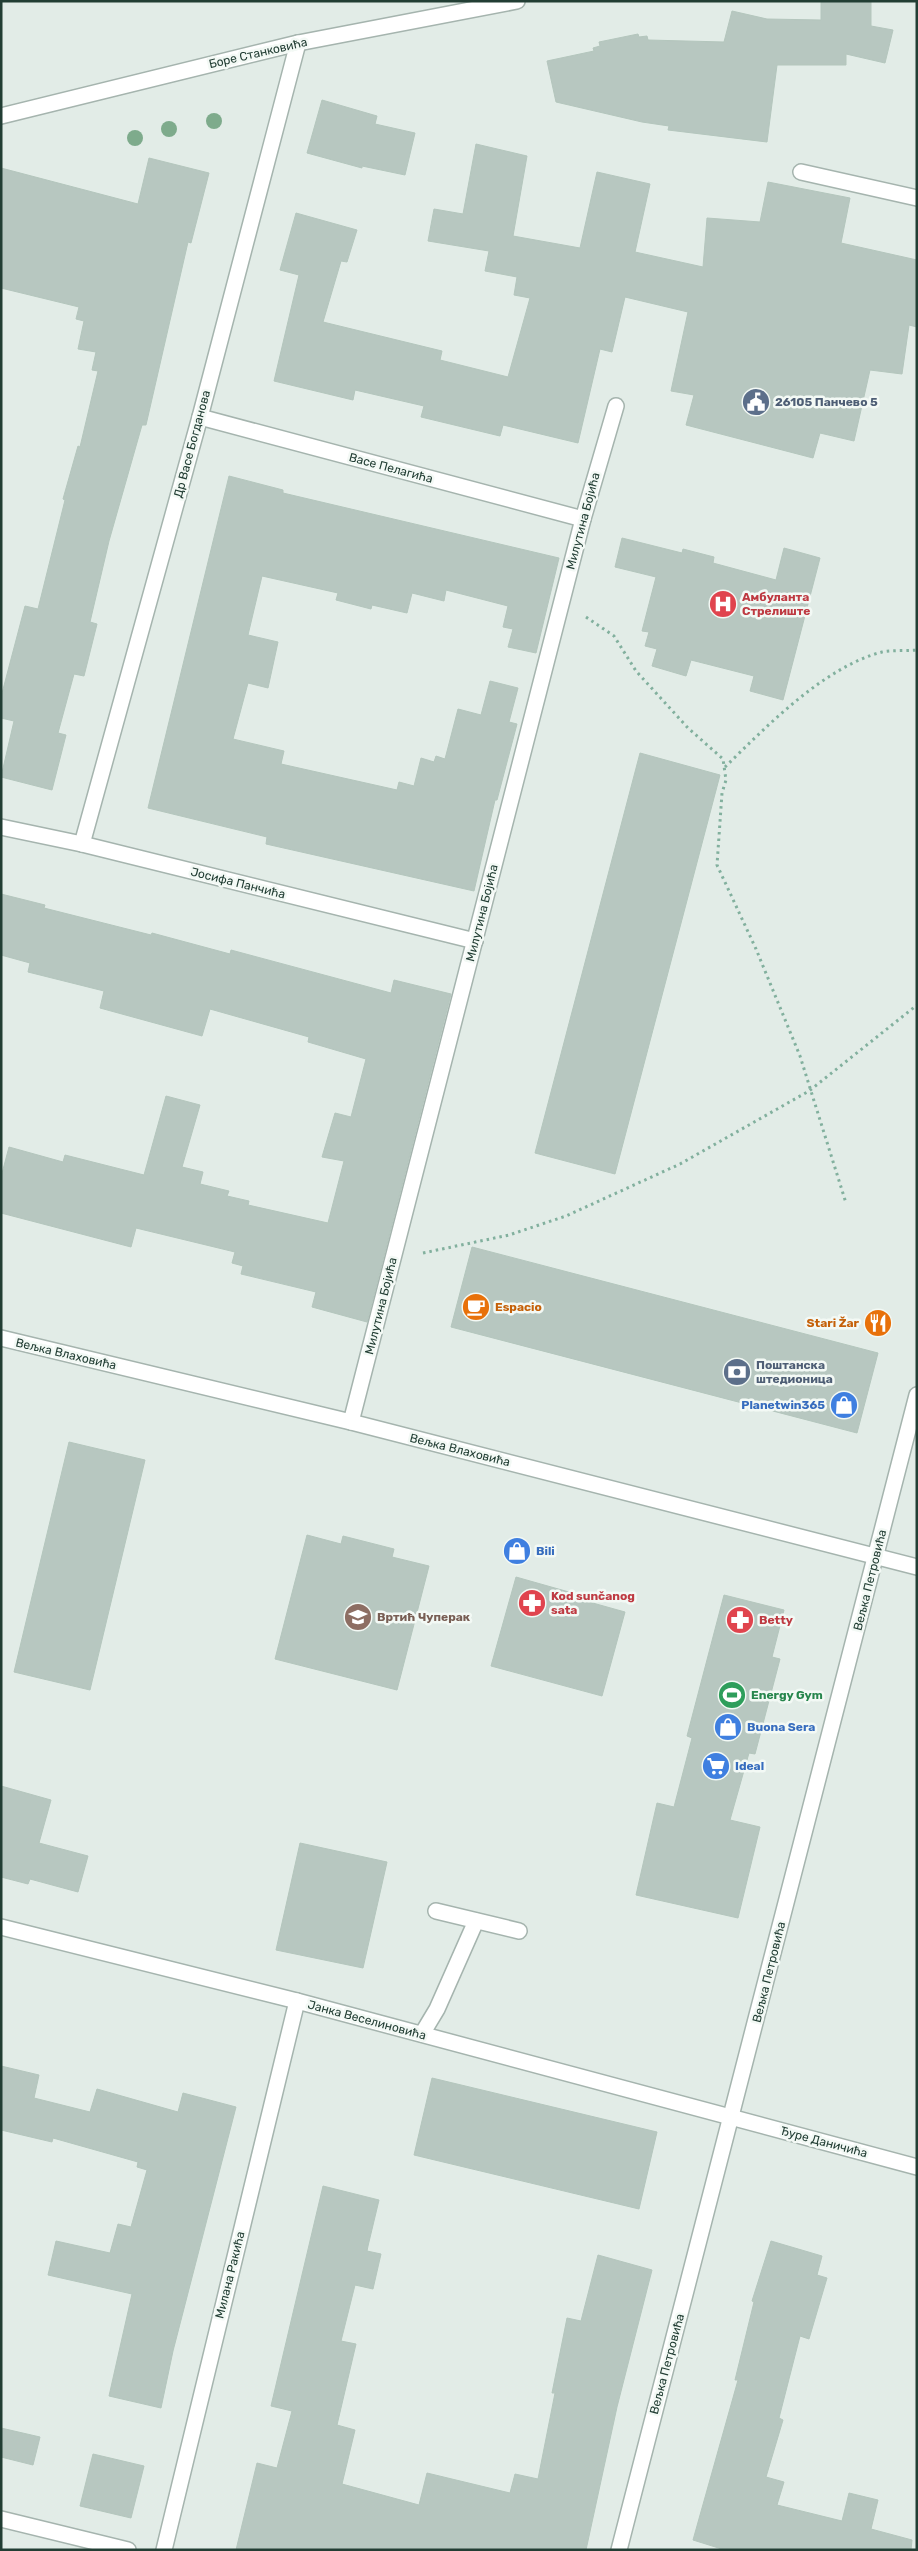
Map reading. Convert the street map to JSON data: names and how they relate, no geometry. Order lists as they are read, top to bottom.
{
  "streets": {
    "street": [
      "Боре Станковића",
      "Др Васе Богданова",
      "Васе Пелагића",
      "Милутина Бојића",
      "Јосифа Панчића",
      "Вељка Влаховића",
      "Вељка Петровића",
      "Јанка Веселиновића",
      "Ђуре Даничића",
      "Милана Ракића"
    ]
  },
  "crossings": [
    ["Боре Станковића", "Др Васе Богданова"],
    ["Др Васе Богданова", "Васе Пелагића"],
    ["Др Васе Богданова", "Јосифа Панчића"],
    ["Васе Пелагића", "Милутина Бојића"],
    ["Милутина Бојића", "Јосифа Панчића"],
    ["Милутина Бојића", "Вељка Влаховића"],
    ["Вељка Влаховића", "Вељка Петровића"],
    ["Вељка Петровића", "Јанка Веселиновића"],
    ["Вељка Петровића", "Ђуре Даничића"],
    ["Јанка Веселиновића", "Ђуре Даничића"],
    ["Јанка Веселиновића", "Милана Ракића"]
  ],
  "places": {
    "public building": ["26105 Панчево 5"],
    "hospital": ["Амбуланта Стрелиште"],
    "cafe": ["Espacio"],
    "restaurant": ["Stari Žar"],
    "bank": ["Поштанска штедионица"],
    "shop": ["Planetwin365", "Bili", "Buona Sera"],
    "pharmacy": ["Kod sunčanog sata", "Betty"],
    "school or university": ["Вртић Чуперак"],
    "sports": ["Energy Gym"],
    "supermarket": ["Ideal"]
  }
}
